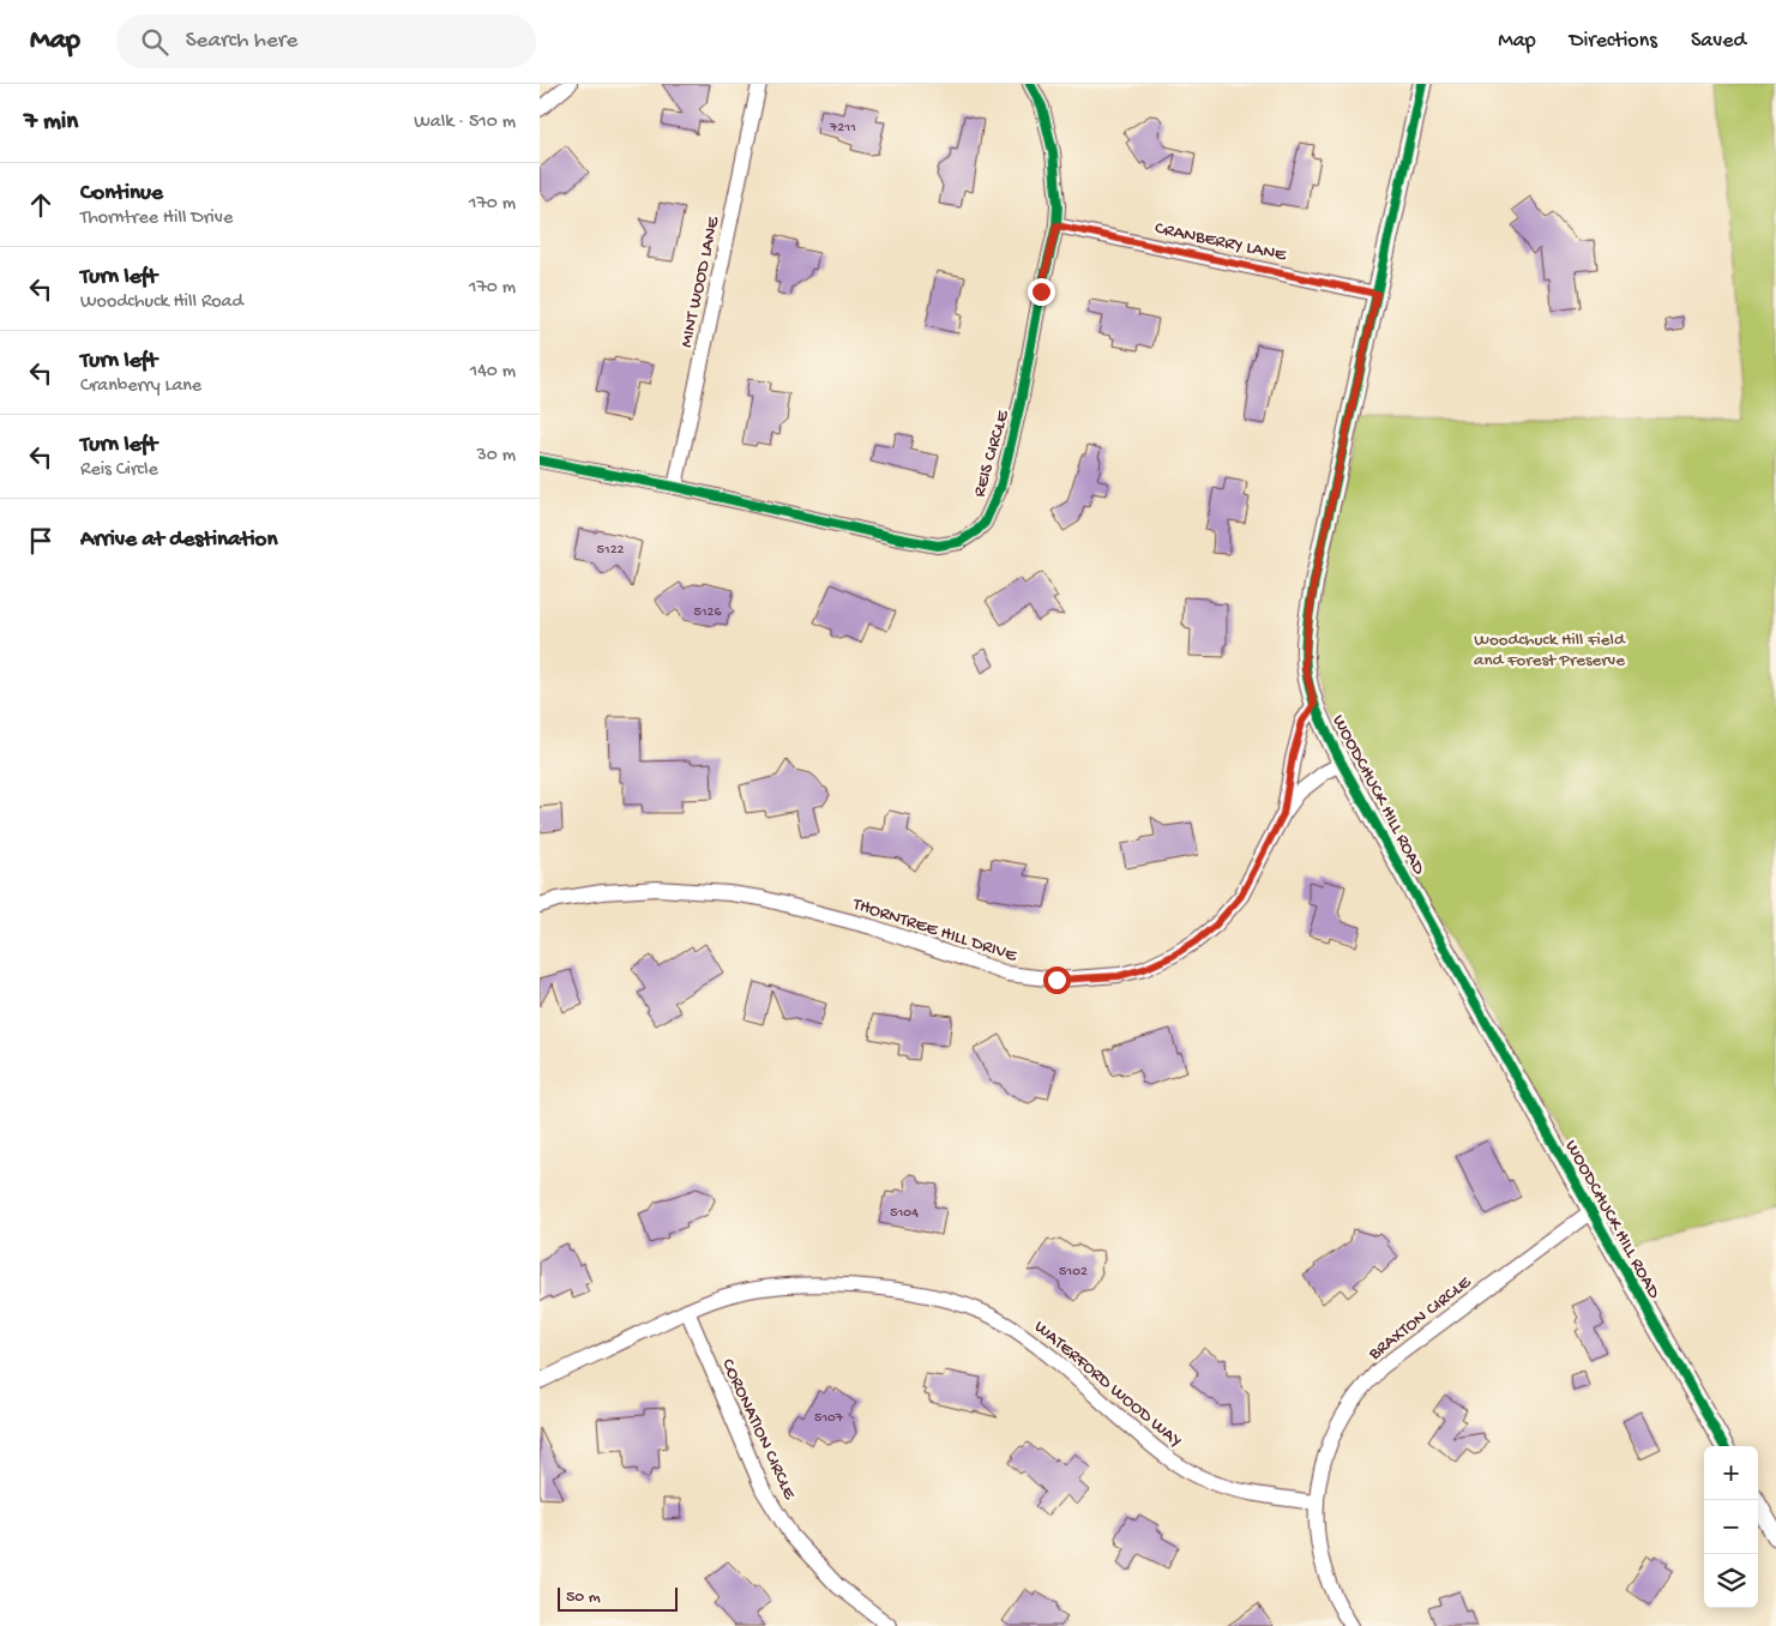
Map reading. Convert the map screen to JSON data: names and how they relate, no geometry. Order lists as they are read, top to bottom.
{
  "streets": {
    "street": [
      "CRANBERRY LANE",
      "MINT WOOD LANE",
      "REIS CIRCLE",
      "WOODCHUCK HILL ROAD",
      "THORNTREE HILL DRIVE",
      "BRAXTON CIRCLE",
      "WATERFORD WOOD WAY",
      "CORONATION CIRCLE"
    ]
  },
  "crossings": [
    ["CRANBERRY LANE", "REIS CIRCLE"],
    ["CRANBERRY LANE", "WOODCHUCK HILL ROAD"],
    ["MINT WOOD LANE", "REIS CIRCLE"],
    ["WOODCHUCK HILL ROAD", "THORNTREE HILL DRIVE"],
    ["WOODCHUCK HILL ROAD", "BRAXTON CIRCLE"],
    ["BRAXTON CIRCLE", "WATERFORD WOOD WAY"],
    ["WATERFORD WOOD WAY", "CORONATION CIRCLE"]
  ],
  "parks": ["Woodchuck Hill Field and Forest Preserve"],
  "house_numbers": [
    "7211",
    "5122",
    "5126",
    "5104",
    "5102",
    "5107"
  ],
  "scale_bar": "50 m",
  "page": {
    "header": "Map",
    "search": "Search here",
    "nav": ["Map", "Directions", "Saved"],
    "heading": ["7 min", "Walk · 510 m"],
    "list": [
      ["Continue", "Thorntree Hill Drive", "170 m"],
      ["Turn left", "Woodchuck Hill Road", "170 m"],
      ["Turn left", "Cranberry Lane", "140 m"],
      ["Turn left", "Reis Circle", "30 m"],
      "Arrive at destination"
    ],
    "map_buttons": ["+", "−"],
    "scale": "50 m"
  }
}
